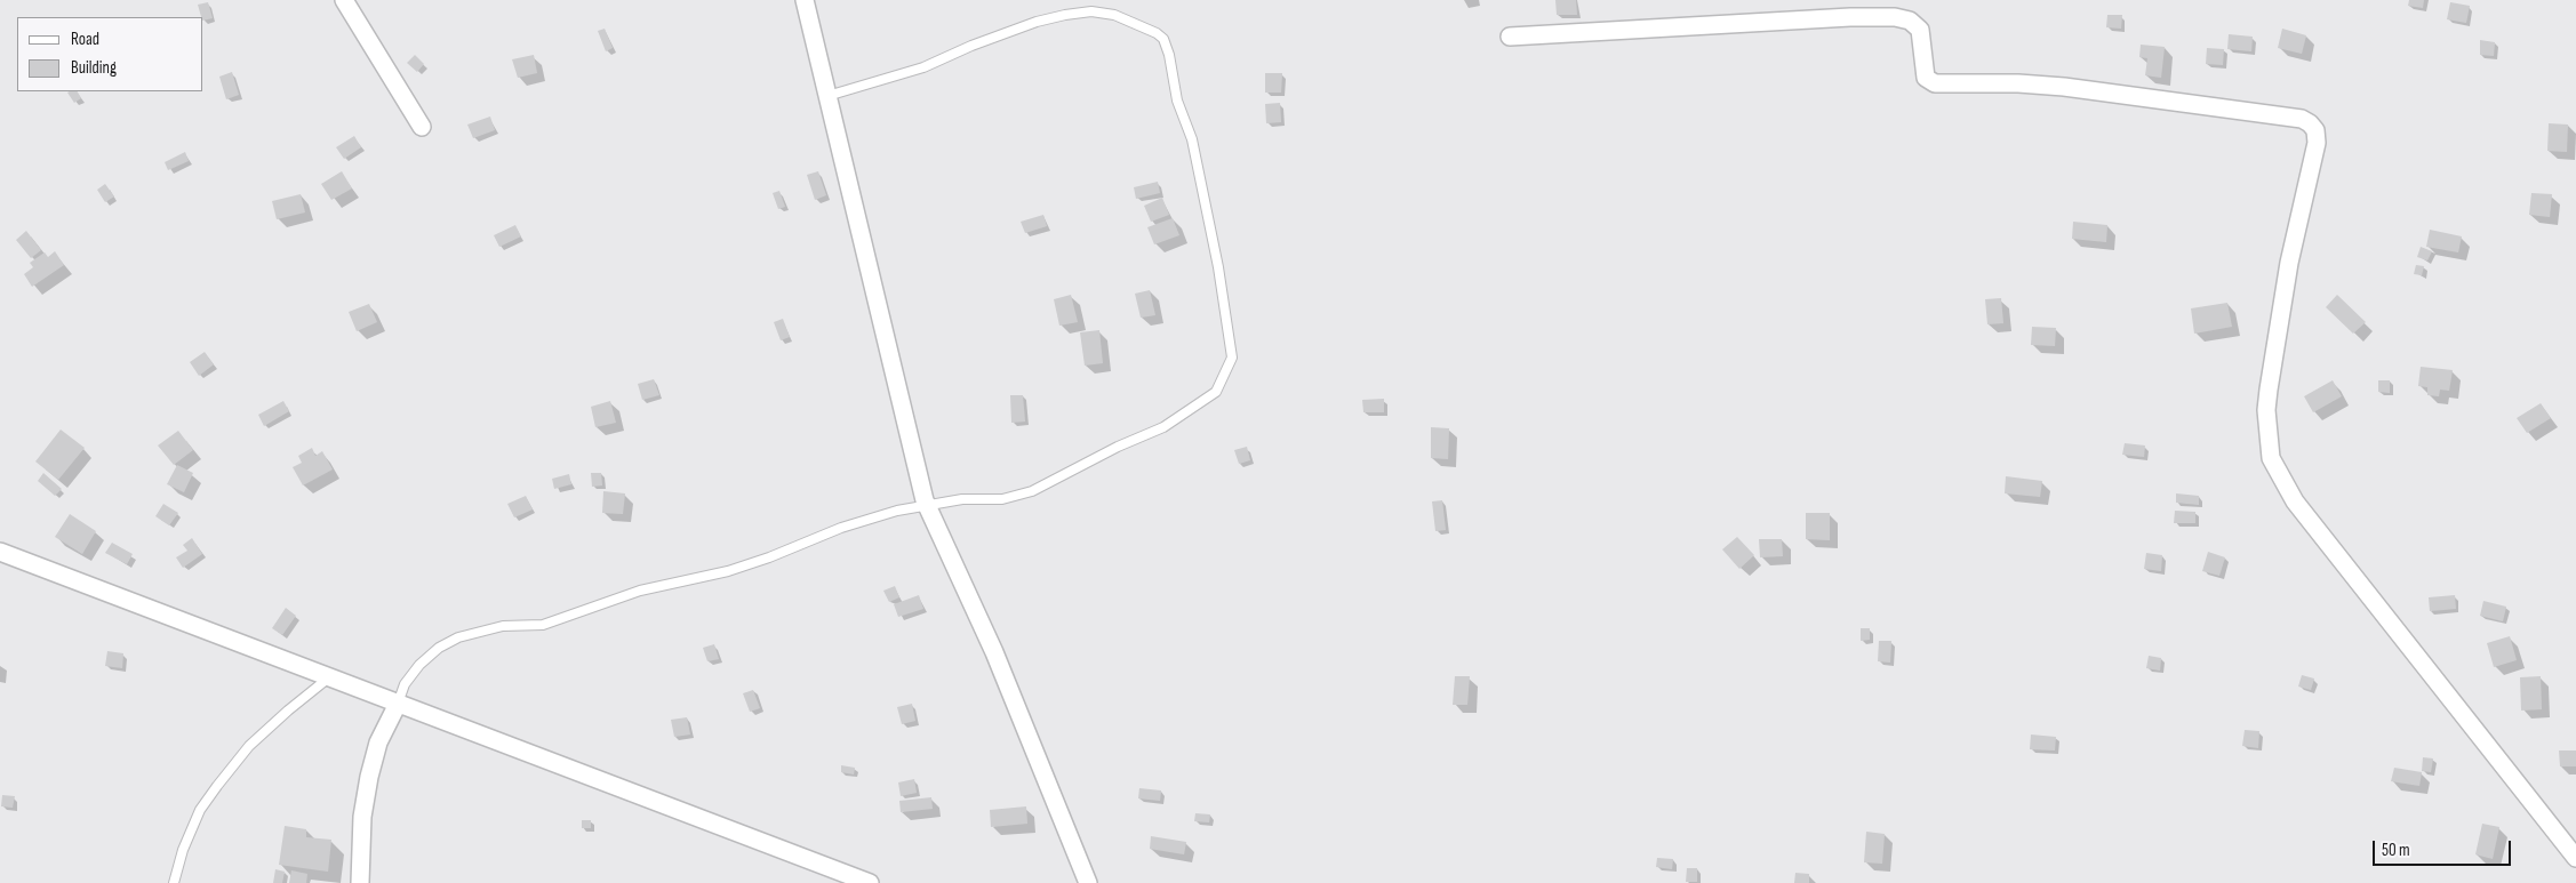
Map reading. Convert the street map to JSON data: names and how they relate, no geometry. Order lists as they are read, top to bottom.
{
  "legend": ["Road", "Building"],
  "scale_bar": "50 m"
}
